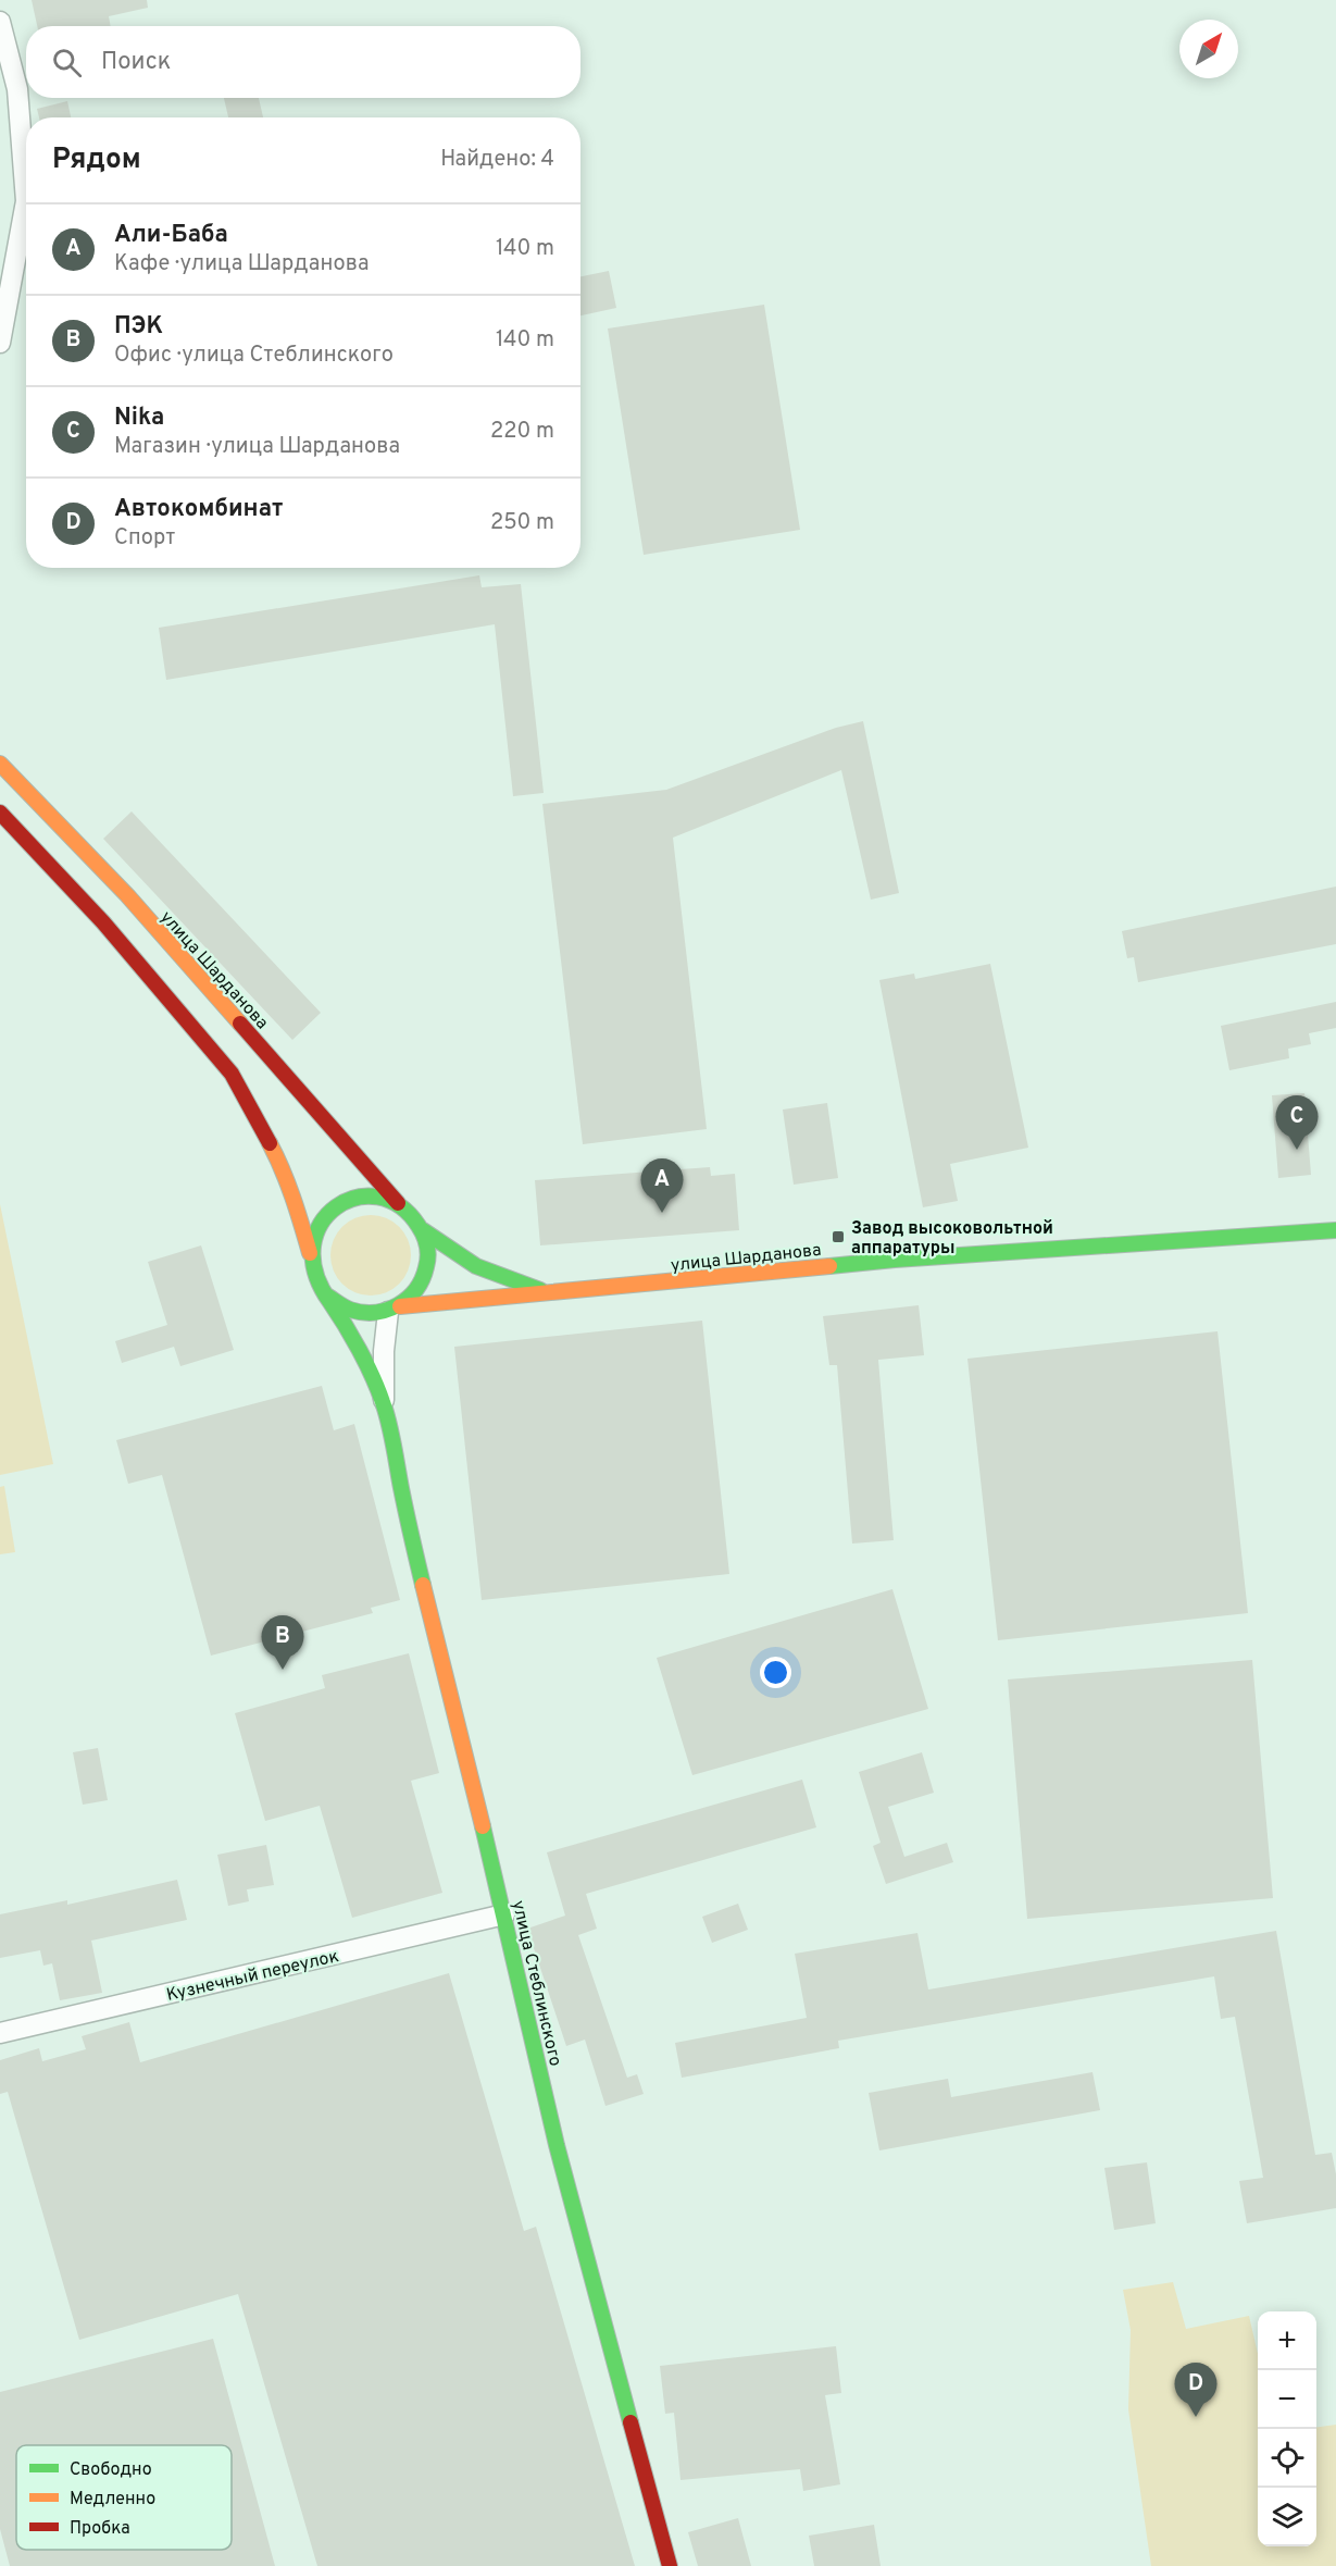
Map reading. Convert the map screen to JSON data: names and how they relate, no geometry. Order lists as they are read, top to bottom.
{
  "streets": {
    "main road": ["улица Шарданова", "улица Стеблинского"],
    "street": ["Кузнечный переулок"]
  },
  "crossings": [
    ["улица Шарданова", "улица Стеблинского"],
    ["Кузнечный переулок", "улица Стеблинского"]
  ],
  "places": {
    "transit": ["Завод высоковольтной аппаратуры"]
  },
  "legend": ["Свободно", "Медленно", "Пробка"],
  "north": "top right",
  "page": {
    "search": "Поиск",
    "heading": ["Рядом", "Найдено: 4"],
    "list": [
      {
        "mark": "A",
        "name": "Али-Баба",
        "note": "Кафе · улица Шарданова",
        "value": "140 m"
      },
      {
        "mark": "B",
        "name": "ПЭК",
        "note": "Офис · улица Стеблинского",
        "value": "140 m"
      },
      {
        "mark": "C",
        "name": "Nika",
        "note": "Магазин · улица Шарданова",
        "value": "220 m"
      },
      {
        "mark": "D",
        "name": "Автокомбинат",
        "note": "Спорт",
        "value": "250 m"
      }
    ],
    "pins": [
      "C",
      "A",
      "B",
      "D"
    ],
    "map_buttons": ["+", "−"]
  }
}
